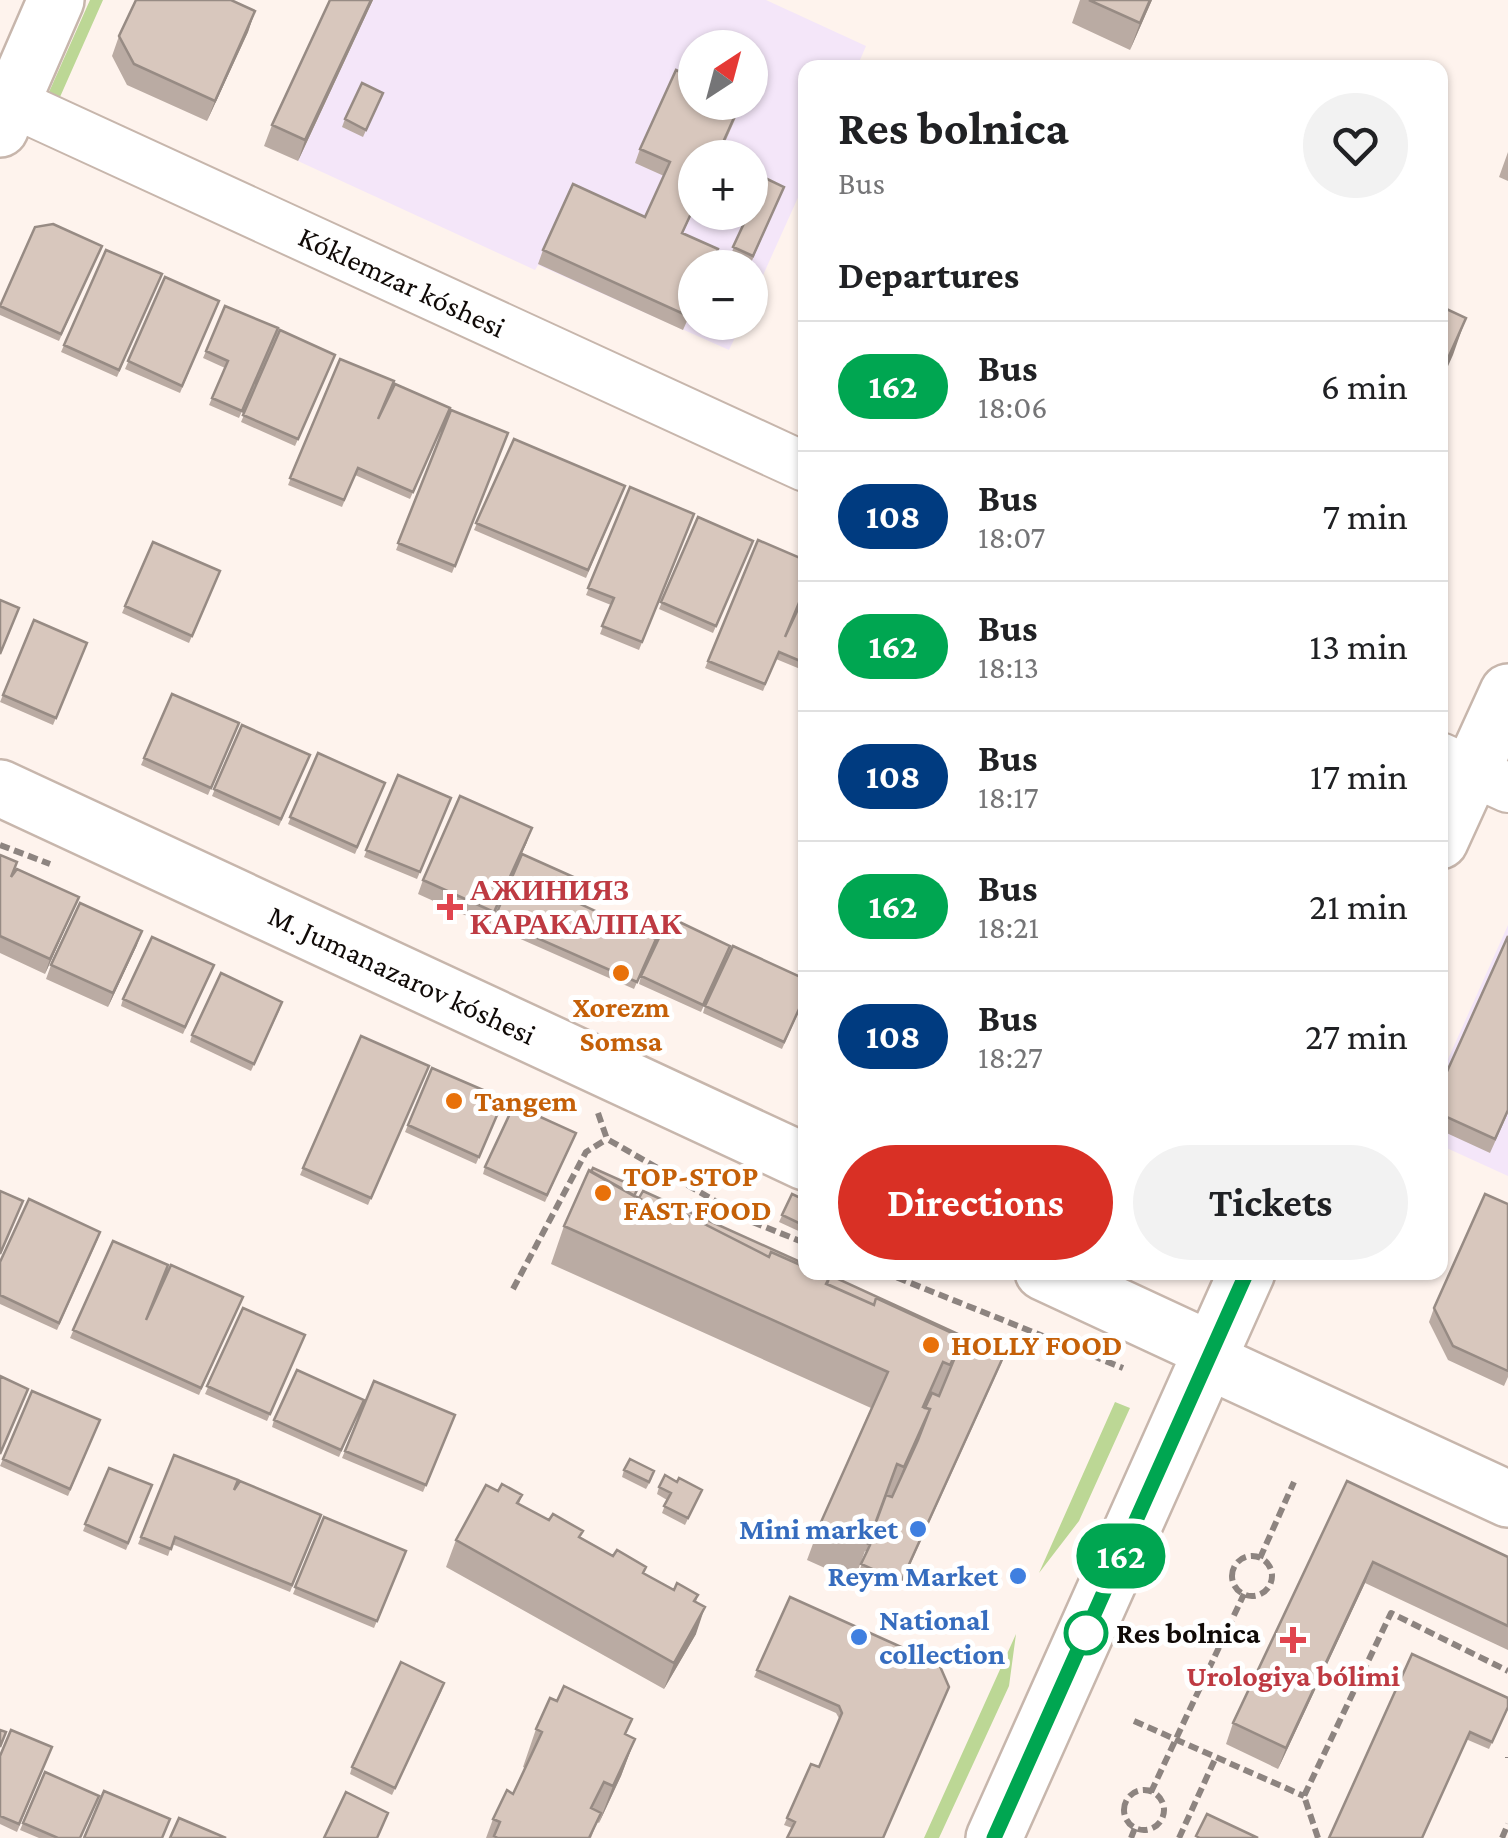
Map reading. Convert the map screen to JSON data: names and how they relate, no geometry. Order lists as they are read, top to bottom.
{
  "streets": {
    "main road": ["M. Jumanazarov kóshesi"],
    "street": ["Kóklemzar kóshesi"]
  },
  "places": {
    "health": ["АЖИНИЯЗ КАРАКАЛПАК", "Urologiya bólimi"],
    "other": [
      "Xorezm Somsa",
      "Tangem",
      "TOP-STOP FAST FOOD",
      "HOLLY FOOD",
      "Mini market",
      "Reym Market",
      "Res bolnica",
      "National collection"
    ]
  },
  "lines": ["bus line 162"],
  "north": "top right",
  "page": {
    "on_map": "162",
    "map_buttons": ["+", "−"],
    "heading": [
      ["Res bolnica", "Bus"],
      "Departures"
    ],
    "list": [
      {
        "mark": "162",
        "name": "Bus",
        "note": "18:06",
        "value": "6 min"
      },
      {
        "mark": "108",
        "name": "Bus",
        "note": "18:07",
        "value": "7 min"
      },
      {
        "mark": "162",
        "name": "Bus",
        "note": "18:13",
        "value": "13 min"
      },
      {
        "mark": "108",
        "name": "Bus",
        "note": "18:17",
        "value": "17 min"
      },
      {
        "mark": "162",
        "name": "Bus",
        "note": "18:21",
        "value": "21 min"
      },
      {
        "mark": "108",
        "name": "Bus",
        "note": "18:27",
        "value": "27 min"
      }
    ],
    "buttons": ["Directions", "Tickets"]
  }
}
